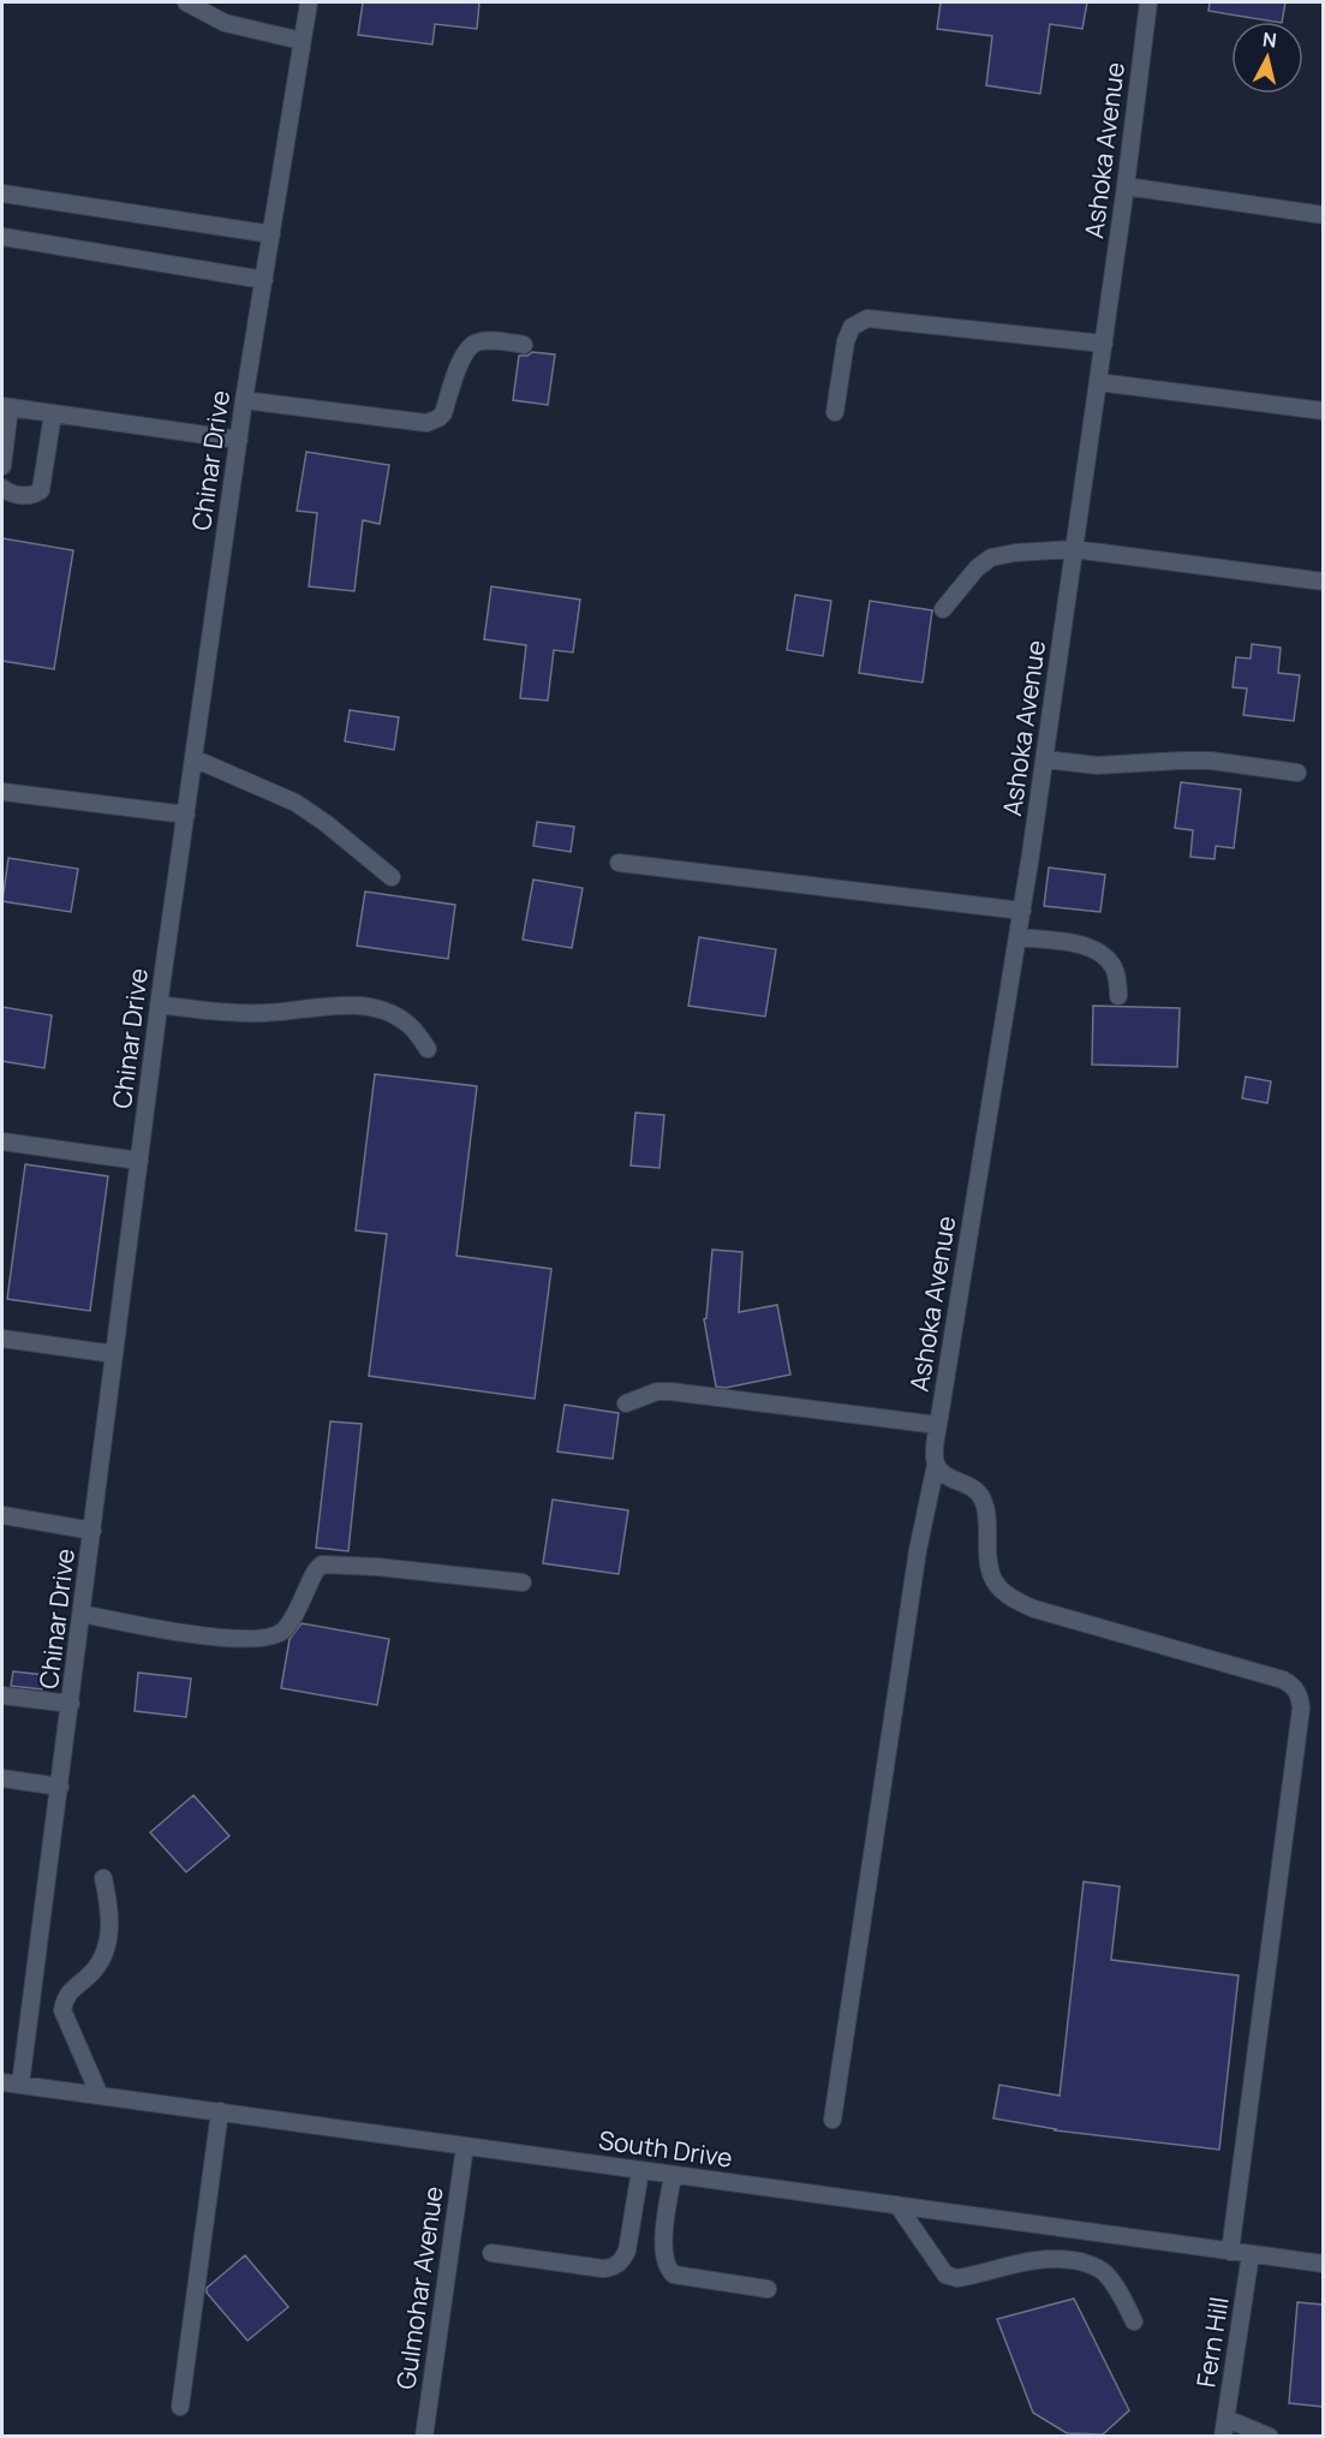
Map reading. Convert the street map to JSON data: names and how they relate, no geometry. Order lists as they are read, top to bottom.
{
  "streets": {
    "street": [
      "Ashoka Avenue",
      "Chinar Drive",
      "South Drive",
      "Gulmohar Avenue",
      "Fern Hill"
    ]
  },
  "crossings": [
    ["Chinar Drive", "South Drive"],
    ["South Drive", "Gulmohar Avenue"],
    ["South Drive", "Fern Hill"]
  ],
  "north": "top"
}
